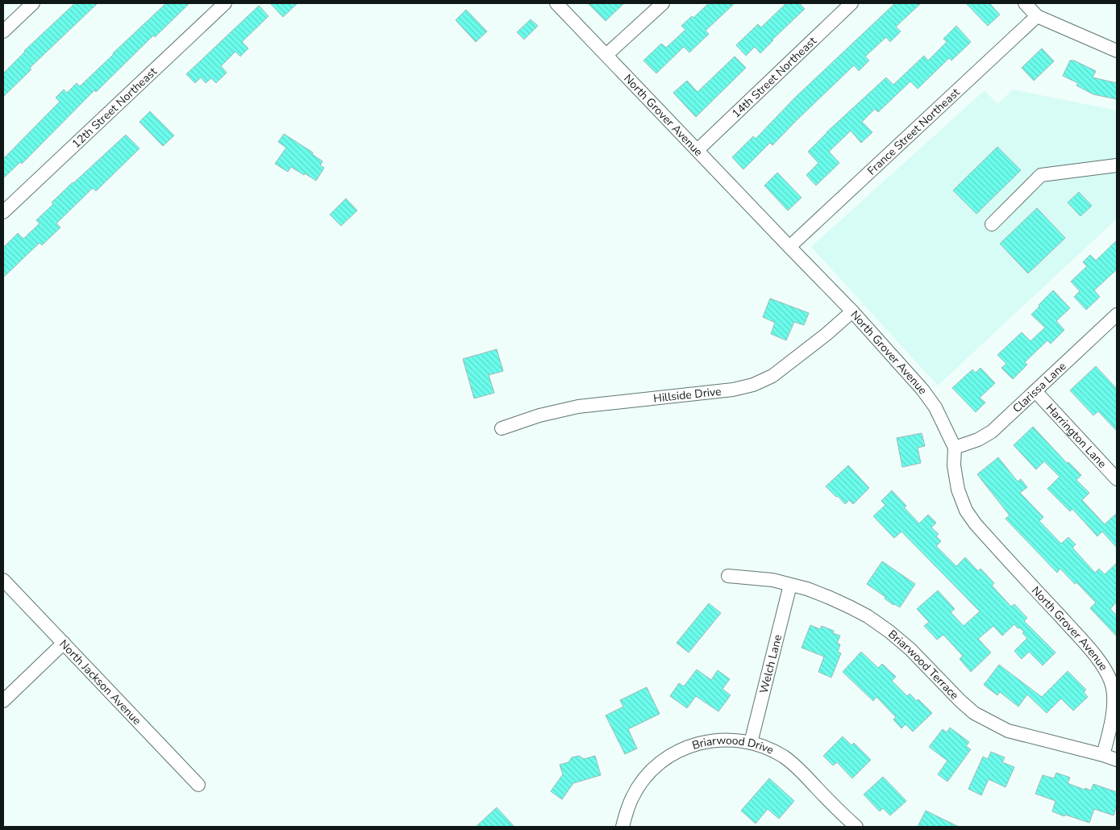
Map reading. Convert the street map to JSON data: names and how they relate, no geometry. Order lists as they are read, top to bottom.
{
  "streets": {
    "street": [
      "14th Street Northeast",
      "12th Street Northeast",
      "North Grover Avenue",
      "France Street Northeast",
      "Clarissa Lane",
      "Hillside Drive",
      "Harrington Lane",
      "Welch Lane",
      "Briarwood Terrace",
      "North Jackson Avenue",
      "Briarwood Drive"
    ]
  },
  "crossings": [
    ["14th Street Northeast", "North Grover Avenue"],
    ["North Grover Avenue", "France Street Northeast"],
    ["North Grover Avenue", "Clarissa Lane"],
    ["North Grover Avenue", "Hillside Drive"],
    ["North Grover Avenue", "Briarwood Terrace"],
    ["Clarissa Lane", "Harrington Lane"],
    ["Welch Lane", "Briarwood Terrace"],
    ["Welch Lane", "Briarwood Drive"]
  ]
}
